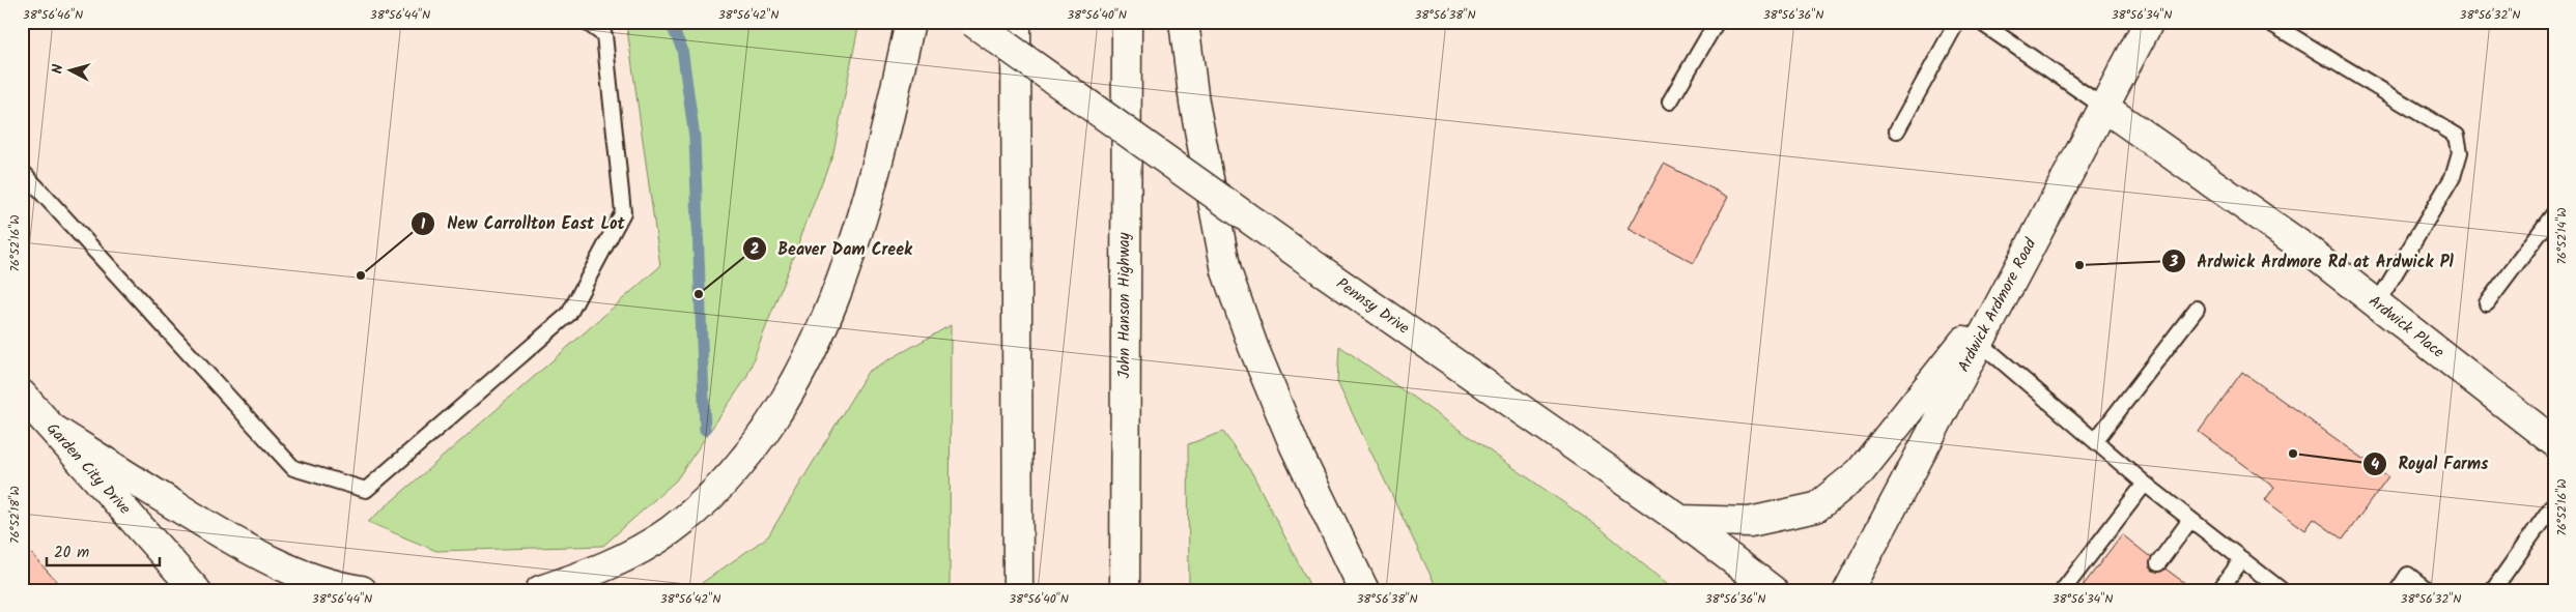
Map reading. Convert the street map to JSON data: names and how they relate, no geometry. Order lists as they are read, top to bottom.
{
  "streets": {
    "main road": [
      "John Hanson Highway",
      "Ardwick Ardmore Road",
      "Pennsy Drive",
      "Ardwick Place",
      "Garden City Drive"
    ]
  },
  "crossings": [
    ["Ardwick Ardmore Road", "Ardwick Place"]
  ],
  "places": [
    "Ardwick Ardmore Rd at Ardwick Pl",
    "New Carrollton East Lot",
    "Beaver Dam Creek",
    "Royal Farms"
  ],
  "scale_bar": "20 m",
  "north": "left",
  "coordinates": [
    "38°56'46\"N",
    "38°56'44\"N",
    "38°56'42\"N",
    "38°56'40\"N",
    "38°56'38\"N",
    "38°56'36\"N",
    "38°56'34\"N",
    "38°56'32\"N",
    "76°52'14\"W",
    "76°52'16\"W",
    "76°52'18\"W"
  ]
}
